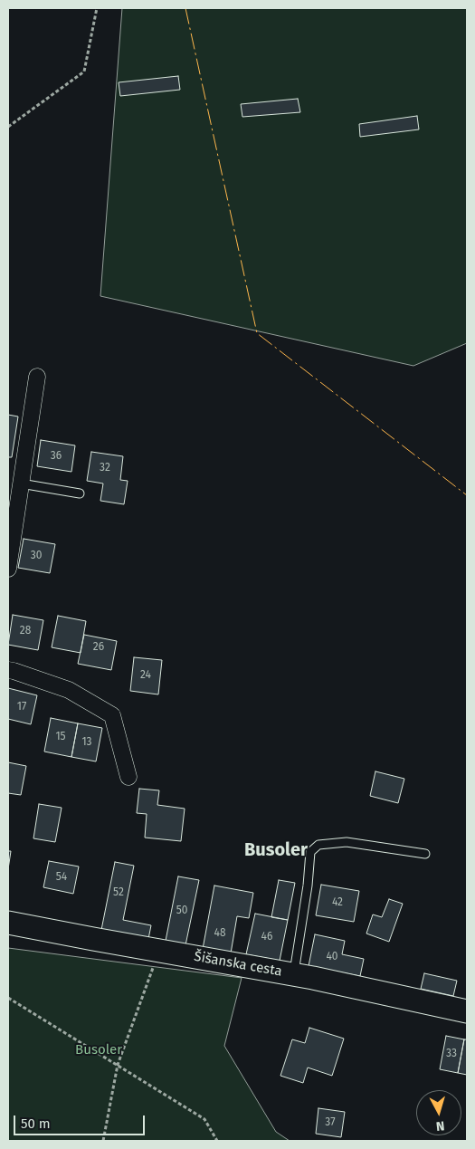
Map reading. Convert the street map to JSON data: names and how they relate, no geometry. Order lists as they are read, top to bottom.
{
  "streets": {
    "main road": ["Šišanska cesta"]
  },
  "districts": ["Busoler"],
  "parks": ["Busoler"],
  "house_numbers": [
    "36",
    "32",
    "30",
    "28",
    "26",
    "24",
    "17",
    "15",
    "13",
    "54",
    "52",
    "42",
    "50",
    "48",
    "46",
    "40",
    "33",
    "37"
  ],
  "scale_bar": "50 m",
  "north": "bottom"
}
